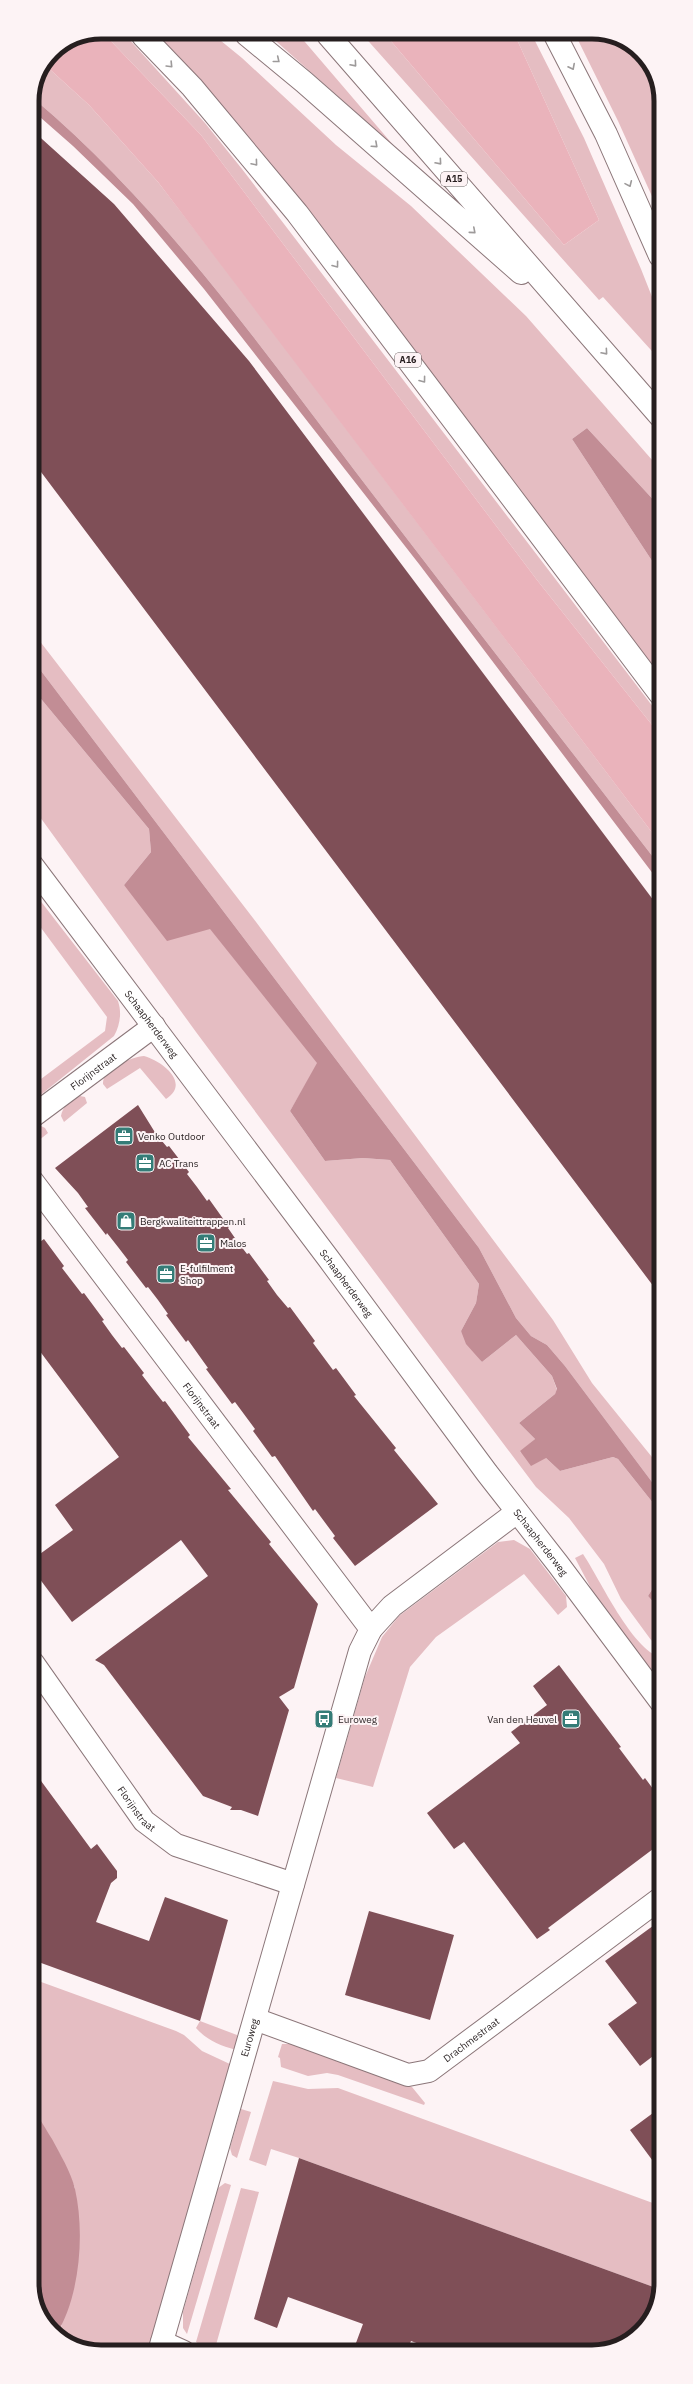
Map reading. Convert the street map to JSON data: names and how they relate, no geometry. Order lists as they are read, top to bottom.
{
  "streets": {
    "main road": [
      "A15",
      "A16",
      "Schaapherderweg",
      "Florijnstraat",
      "Euroweg",
      "Drachmestraat"
    ]
  },
  "crossings": [
    ["Schaapherderweg", "Florijnstraat"],
    ["Schaapherderweg", "Euroweg"],
    ["Florijnstraat", "Euroweg"],
    ["Euroweg", "Drachmestraat"]
  ],
  "places": {
    "office": [
      "Venko Outdoor",
      "AC Trans",
      "Malos",
      "E-fulfilment Shop",
      "Van den Heuvel"
    ],
    "shop": ["Bergkwaliteittrappen.nl"],
    "bus stop": ["Euroweg"]
  }
}
